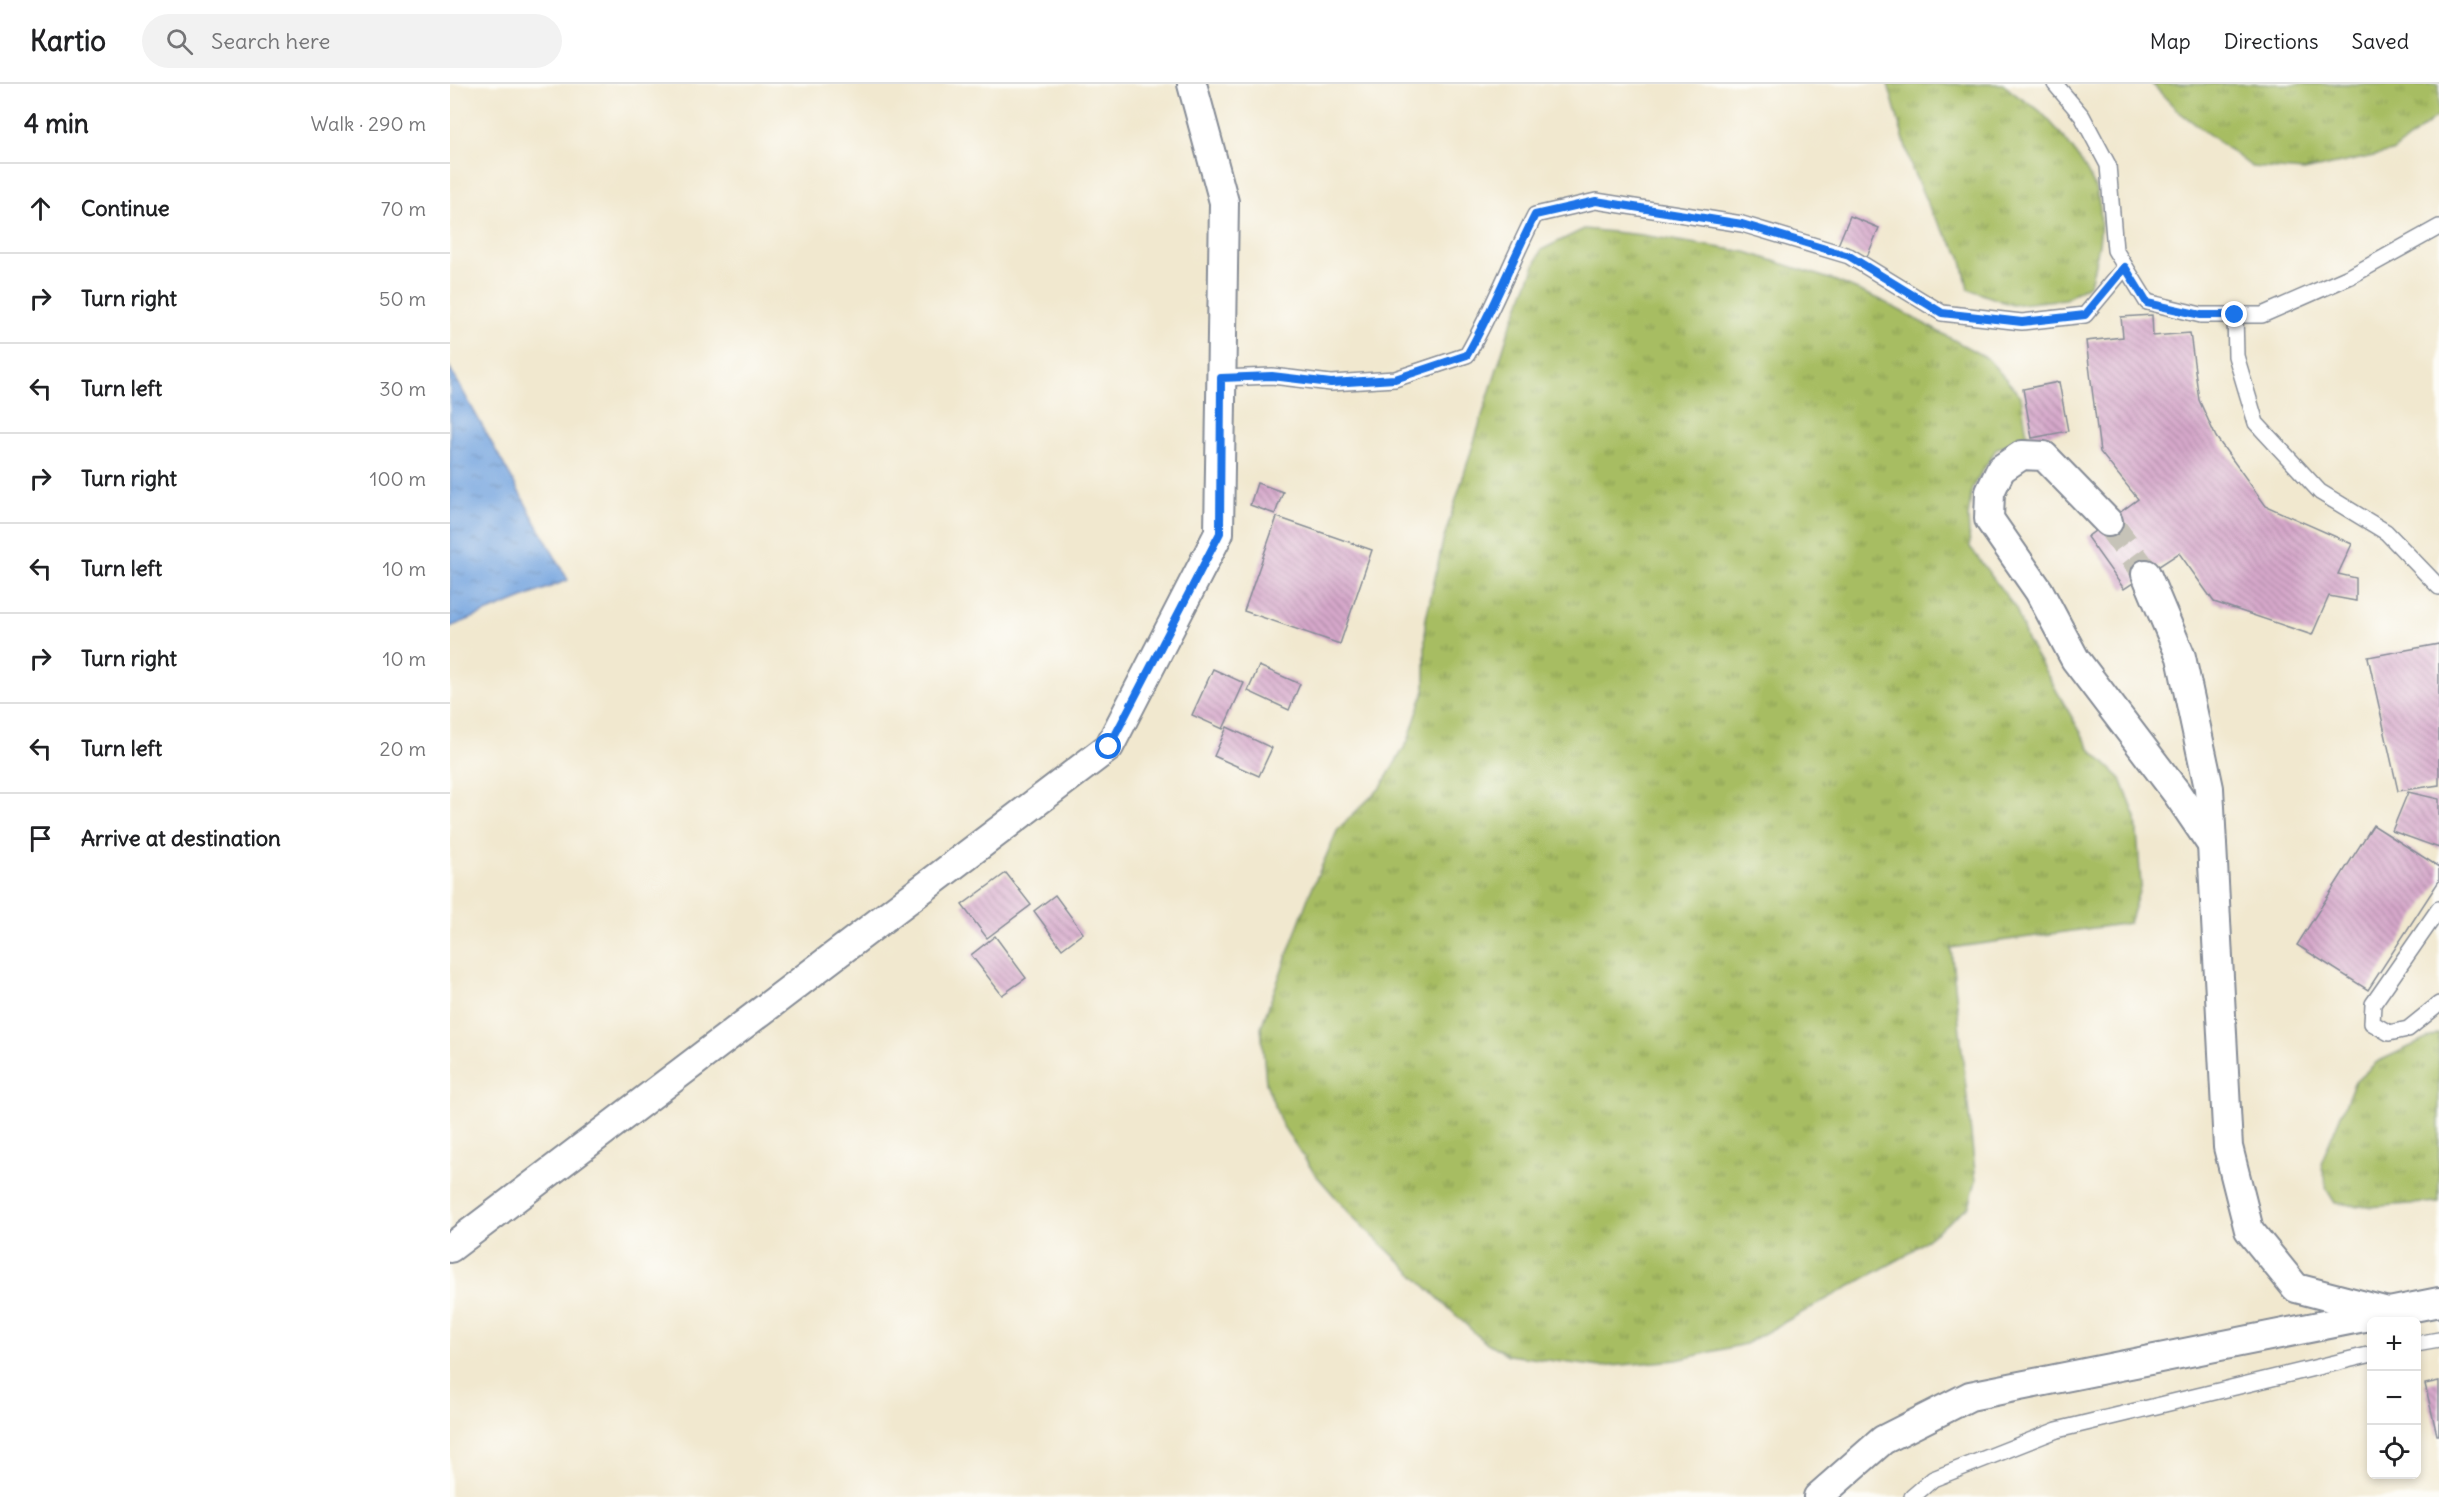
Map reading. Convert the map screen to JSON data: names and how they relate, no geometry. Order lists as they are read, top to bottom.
{
  "page": {
    "header": "Kartio",
    "search": "Search here",
    "nav": ["Map", "Directions", "Saved"],
    "heading": ["4 min", "Walk · 290 m"],
    "list": [
      ["Continue", "70 m"],
      ["Turn right", "50 m"],
      ["Turn left", "30 m"],
      ["Turn right", "100 m"],
      ["Turn left", "10 m"],
      ["Turn right", "10 m"],
      ["Turn left", "20 m"],
      "Arrive at destination"
    ],
    "map_buttons": ["+", "−"]
  }
}
